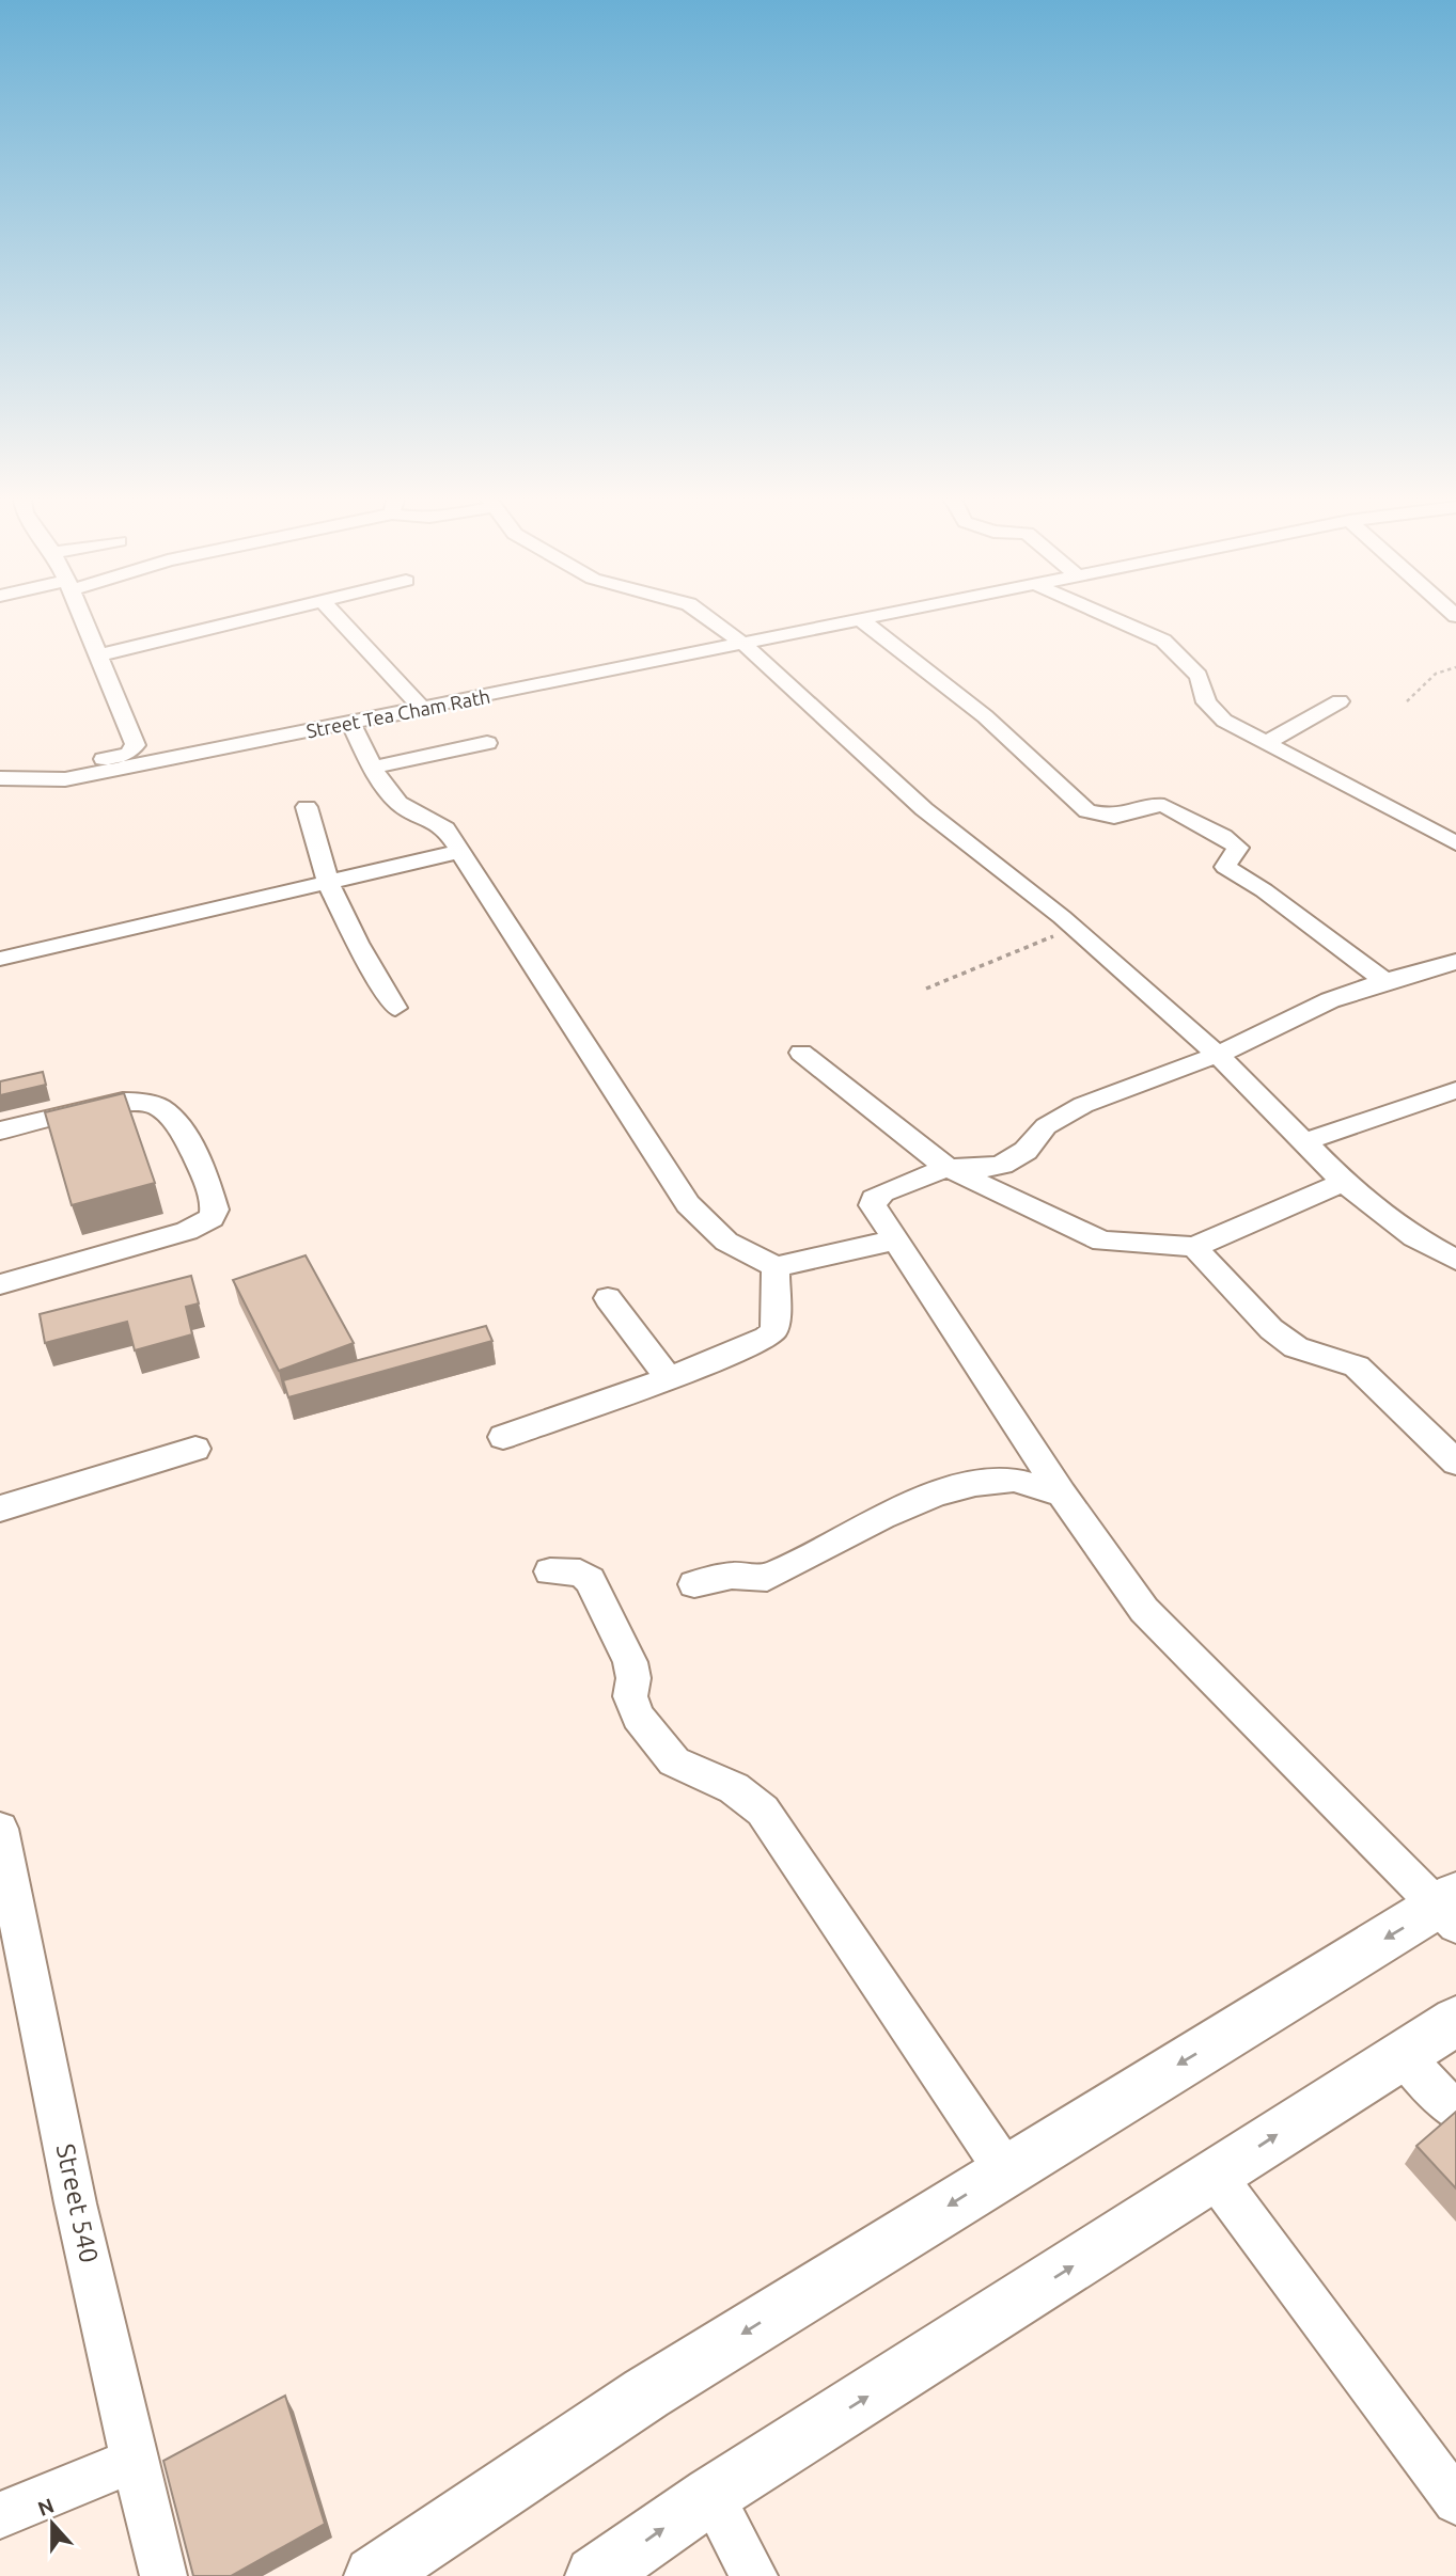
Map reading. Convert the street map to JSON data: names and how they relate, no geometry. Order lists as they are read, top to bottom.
{
  "streets": {
    "street": ["Street Tea Cham Rath", "Street 540"]
  },
  "north": "top"
}
